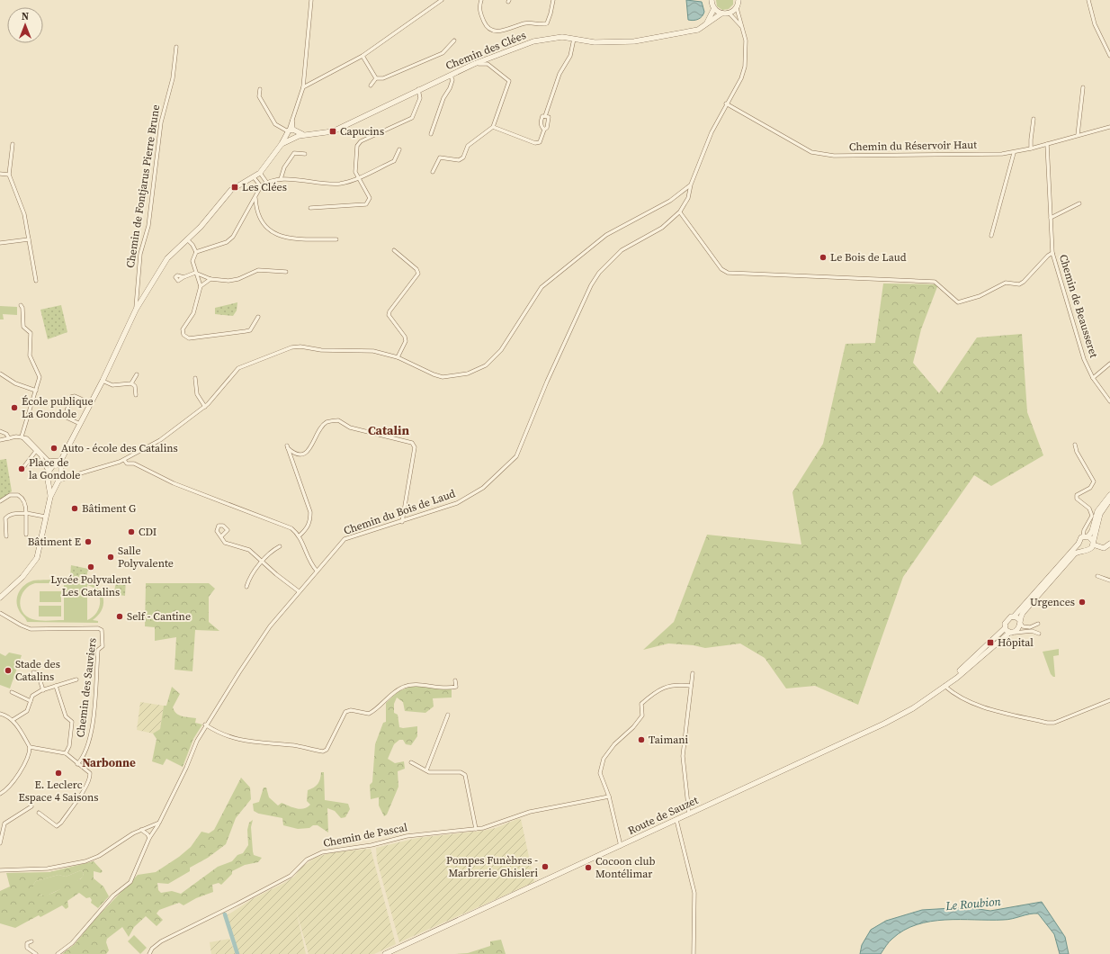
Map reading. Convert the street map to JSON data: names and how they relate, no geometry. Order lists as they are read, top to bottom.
{
  "streets": {
    "main road": ["Chemin des Clées", "Route de Sauzet"],
    "street": [
      "Chemin du Réservoir Haut",
      "Chemin de Fontjarus Pierre Brune",
      "Chemin de Beausseret",
      "Chemin du Bois de Laud",
      "Chemin des Sauviers",
      "Chemin de Pascal"
    ]
  },
  "crossings": [
    ["Chemin du Réservoir Haut", "Chemin de Beausseret"],
    ["Chemin du Réservoir Haut", "Chemin du Bois de Laud"]
  ],
  "districts": ["Catalin", "Narbonne"],
  "water": ["Le Roubion"],
  "places": {
    "transit": ["Capucins", "Les Clées", "Hôpital"],
    "other": [
      "Le Bois de Laud",
      "École publique La Gondole",
      "Auto - école des Catalins",
      "Place de la Gondole",
      "Bâtiment G",
      "CDI",
      "Bâtiment E",
      "Salle Polyvalente",
      "Lycée Polyvalent Les Catalins",
      "Urgences",
      "Self - Cantine",
      "Stade des Catalins",
      "Taimani",
      "E. Leclerc Espace 4 Saisons",
      "Pompes Funèbres - Marbrerie Ghisleri",
      "Cocoon club Montélimar"
    ]
  },
  "north": "top"
}
